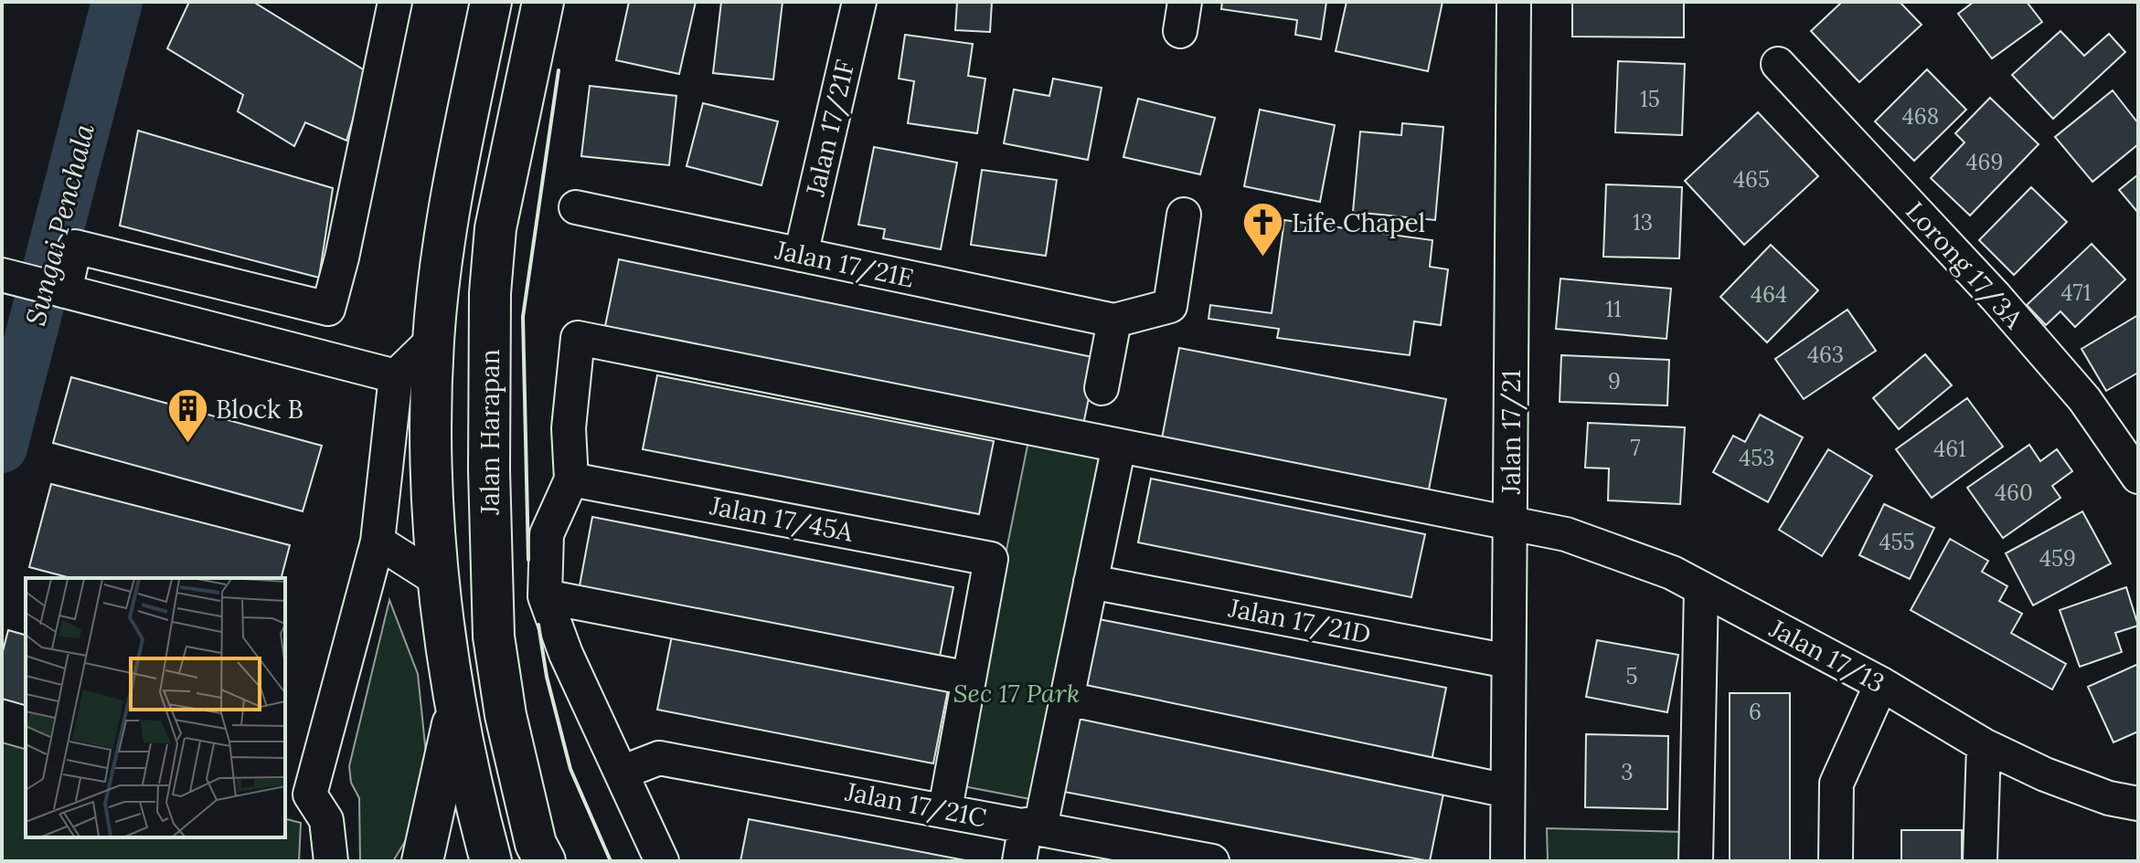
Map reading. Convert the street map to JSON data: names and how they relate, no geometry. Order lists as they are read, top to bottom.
{
  "streets": {
    "main road": ["Jalan Harapan"],
    "street": [
      "Jalan 17/21F",
      "Jalan 17/21E",
      "Lorong 17/3A",
      "Jalan 17/21",
      "Jalan 17/45A",
      "Jalan 17/21D",
      "Jalan 17/13",
      "Jalan 17/21C"
    ]
  },
  "crossings": [
    ["Jalan 17/21F", "Jalan 17/21E"],
    ["Jalan 17/21", "Jalan 17/21D"],
    ["Jalan 17/21", "Jalan 17/13"],
    ["Jalan 17/45A", "Jalan 17/13"]
  ],
  "water": ["Sungai Penchala"],
  "parks": ["Sec 17 Park"],
  "places": {
    "church": ["Life Chapel"],
    "building": ["Block B"]
  },
  "house_numbers": [
    "15",
    "468",
    "469",
    "465",
    "13",
    "471",
    "464",
    "11",
    "463",
    "9",
    "7",
    "461",
    "453",
    "460",
    "455",
    "459",
    "5",
    "6",
    "3"
  ]
}
